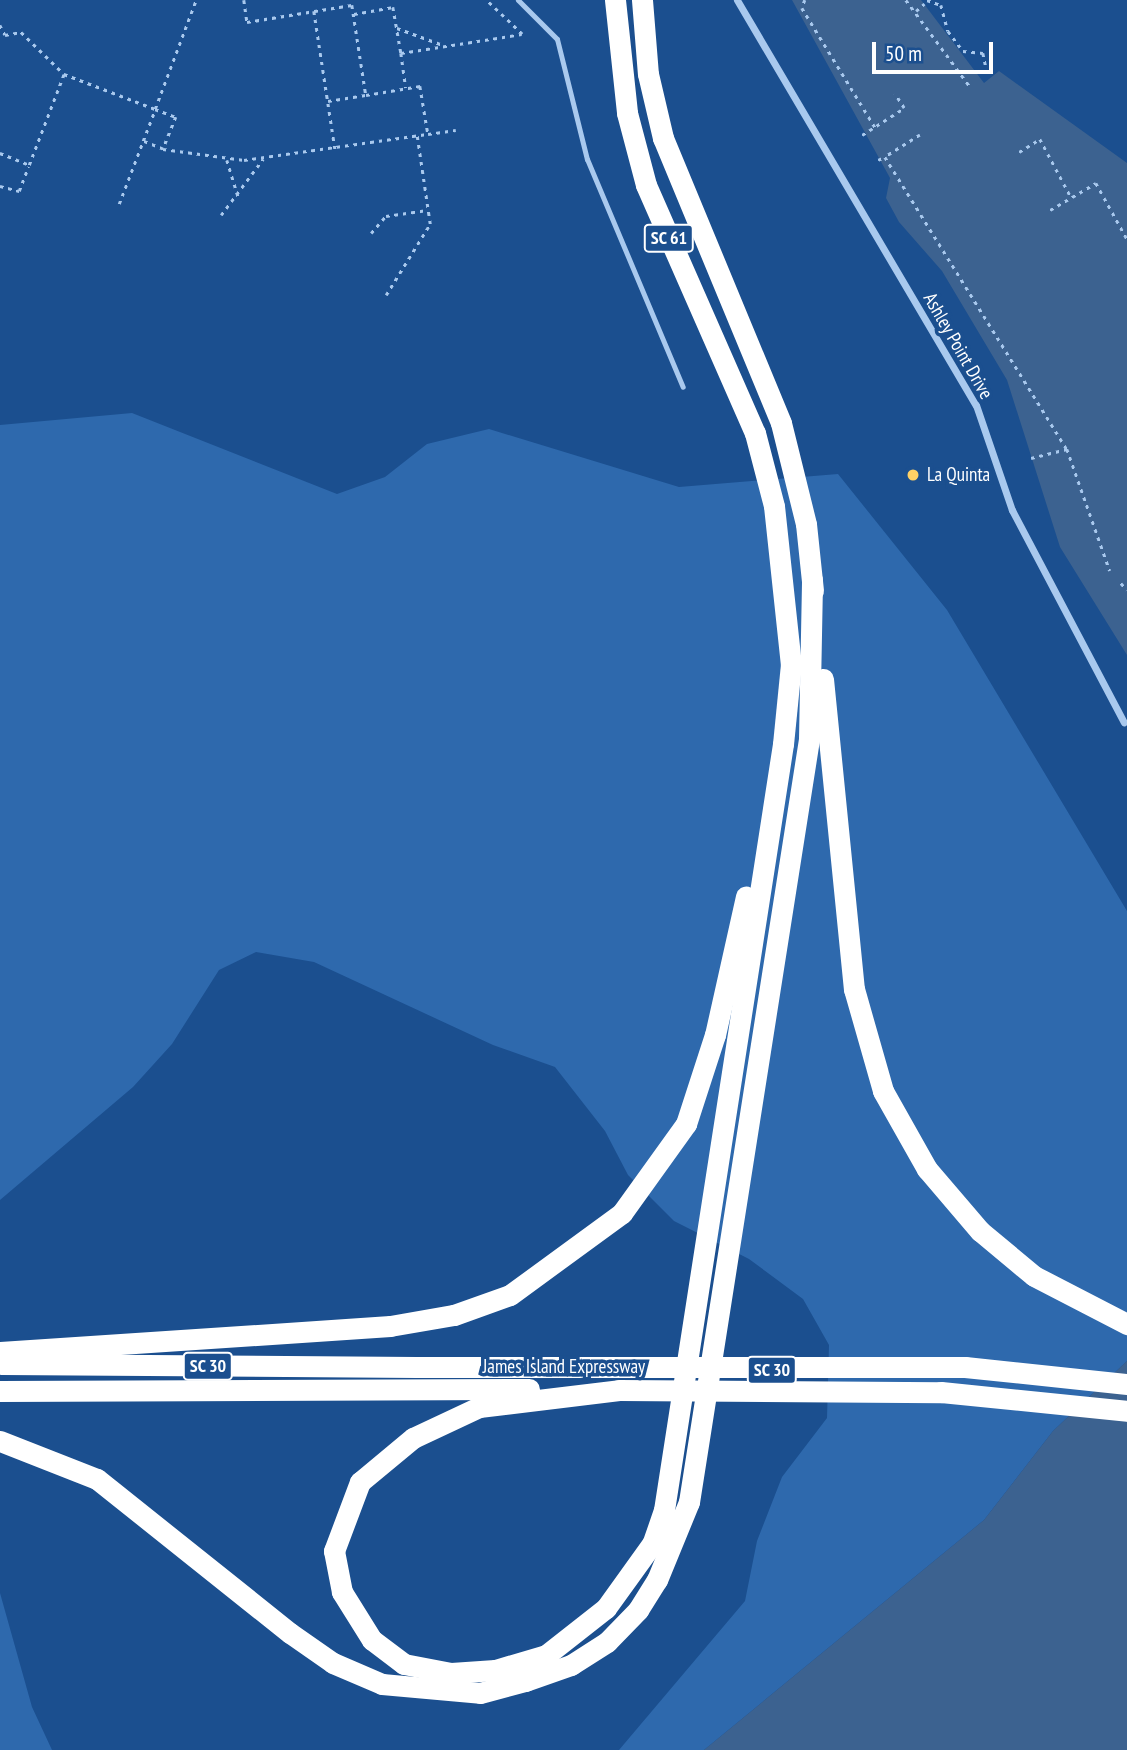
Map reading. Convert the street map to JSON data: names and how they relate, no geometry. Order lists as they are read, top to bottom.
{
  "streets": {
    "highway": ["SC 61", "SC 30", "James Island Expressway"],
    "street": ["Ashley Point Drive"]
  },
  "places": ["La Quinta"],
  "scale_bar": "50 m"
}
